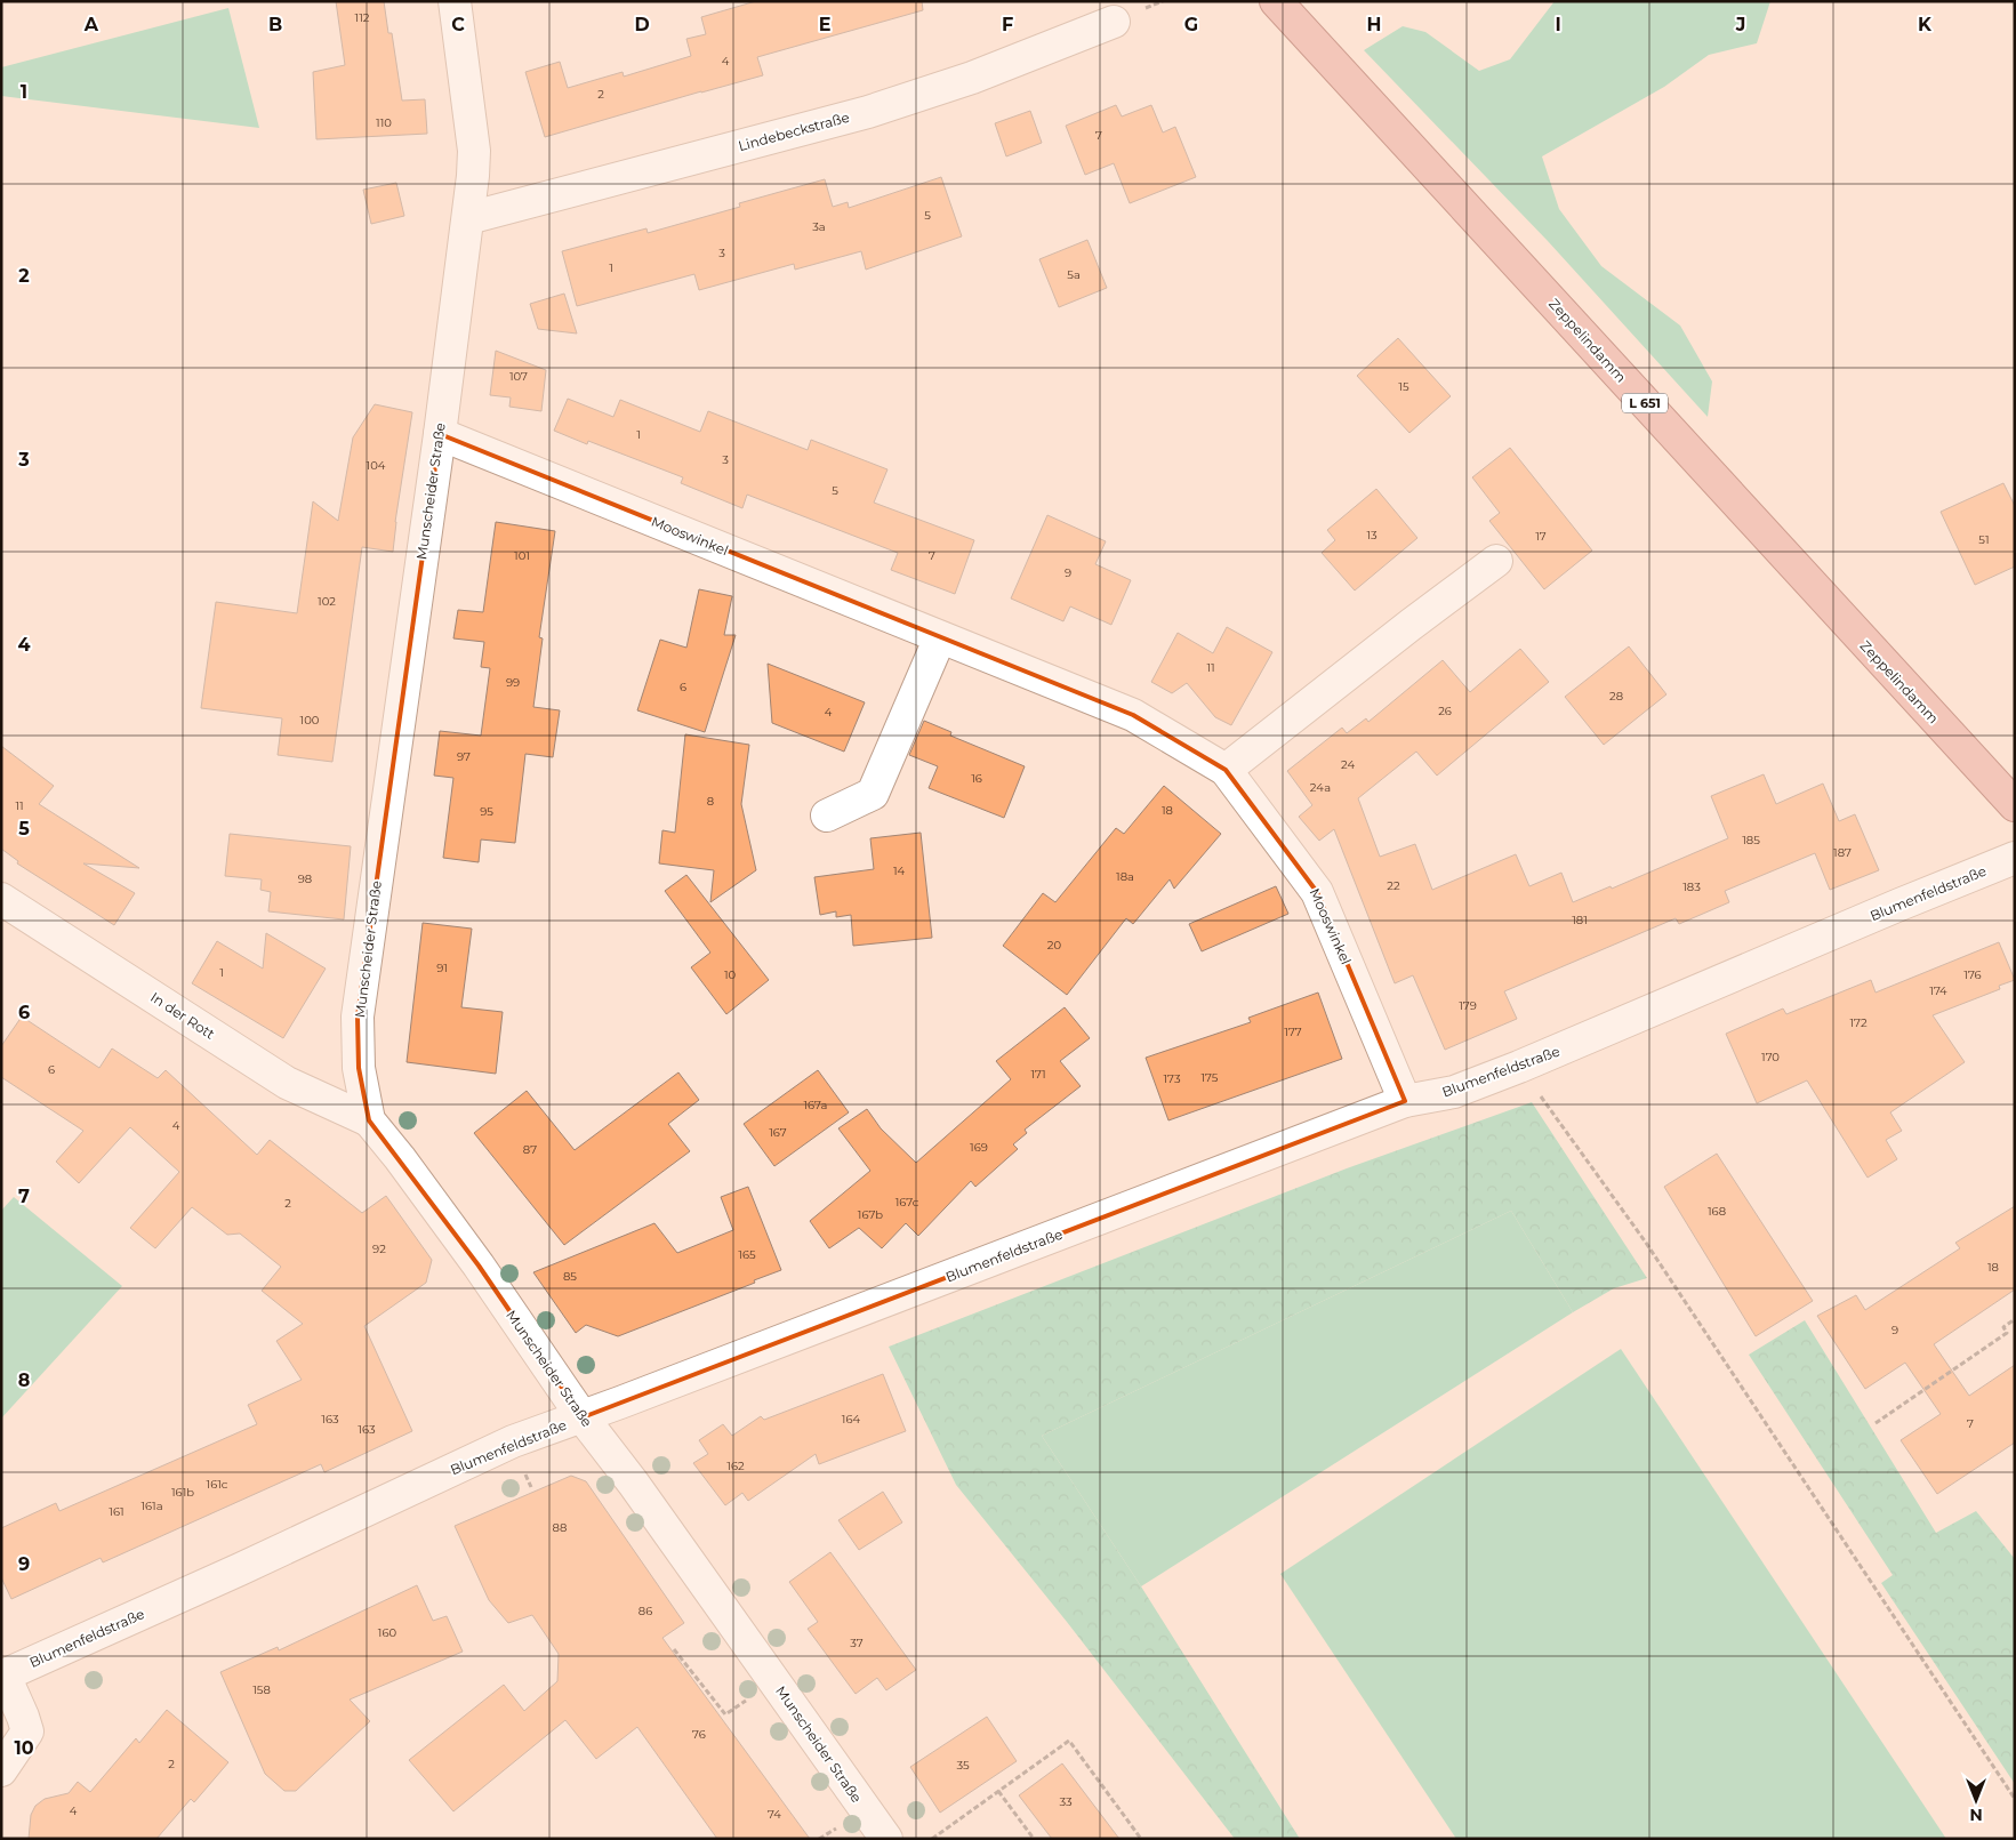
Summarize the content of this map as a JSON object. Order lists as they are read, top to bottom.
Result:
{
  "streets": {
    "main road": ["Zeppelindamm", "L 651"],
    "street": [
      "Lindebeckstraße",
      "Munscheider Straße",
      "Mooswinkel",
      "Blumenfeldstraße",
      "In der Rott"
    ]
  },
  "crossings": [
    ["Lindebeckstraße", "Munscheider Straße"],
    ["Munscheider Straße", "Mooswinkel"],
    ["Munscheider Straße", "Blumenfeldstraße"],
    ["Munscheider Straße", "In der Rott"],
    ["Mooswinkel", "Blumenfeldstraße"]
  ],
  "house_numbers": [
    "112",
    "4",
    "2",
    "110",
    "7",
    "5",
    "3a",
    "3",
    "1",
    "5a",
    "107",
    "15",
    "1",
    "3",
    "104",
    "5",
    "13",
    "17",
    "51",
    "101",
    "7",
    "9",
    "102",
    "11",
    "99",
    "6",
    "28",
    "26",
    "4",
    "100",
    "97",
    "24",
    "16",
    "24a",
    "8",
    "11",
    "18",
    "95",
    "185",
    "187",
    "14",
    "18a",
    "98",
    "22",
    "183",
    "181",
    "20",
    "91",
    "1",
    "10",
    "176",
    "174",
    "179",
    "172",
    "177",
    "170",
    "6",
    "171",
    "175",
    "173",
    "167a",
    "4",
    "167",
    "169",
    "87",
    "167c",
    "2",
    "168",
    "167b",
    "92",
    "165",
    "18",
    "85",
    "9",
    "163",
    "164",
    "7",
    "163",
    "162",
    "161c",
    "161b",
    "161a",
    "161",
    "88",
    "86",
    "160",
    "37",
    "158",
    "76",
    "2",
    "35",
    "33",
    "4",
    "74"
  ],
  "north": "bottom",
  "grid": {
    "columns": [
      "A",
      "B",
      "C",
      "D",
      "E",
      "F",
      "G",
      "H",
      "I",
      "J",
      "K"
    ],
    "rows": [
      "1",
      "2",
      "3",
      "4",
      "5",
      "6",
      "7",
      "8",
      "9",
      "10"
    ]
  }
}
